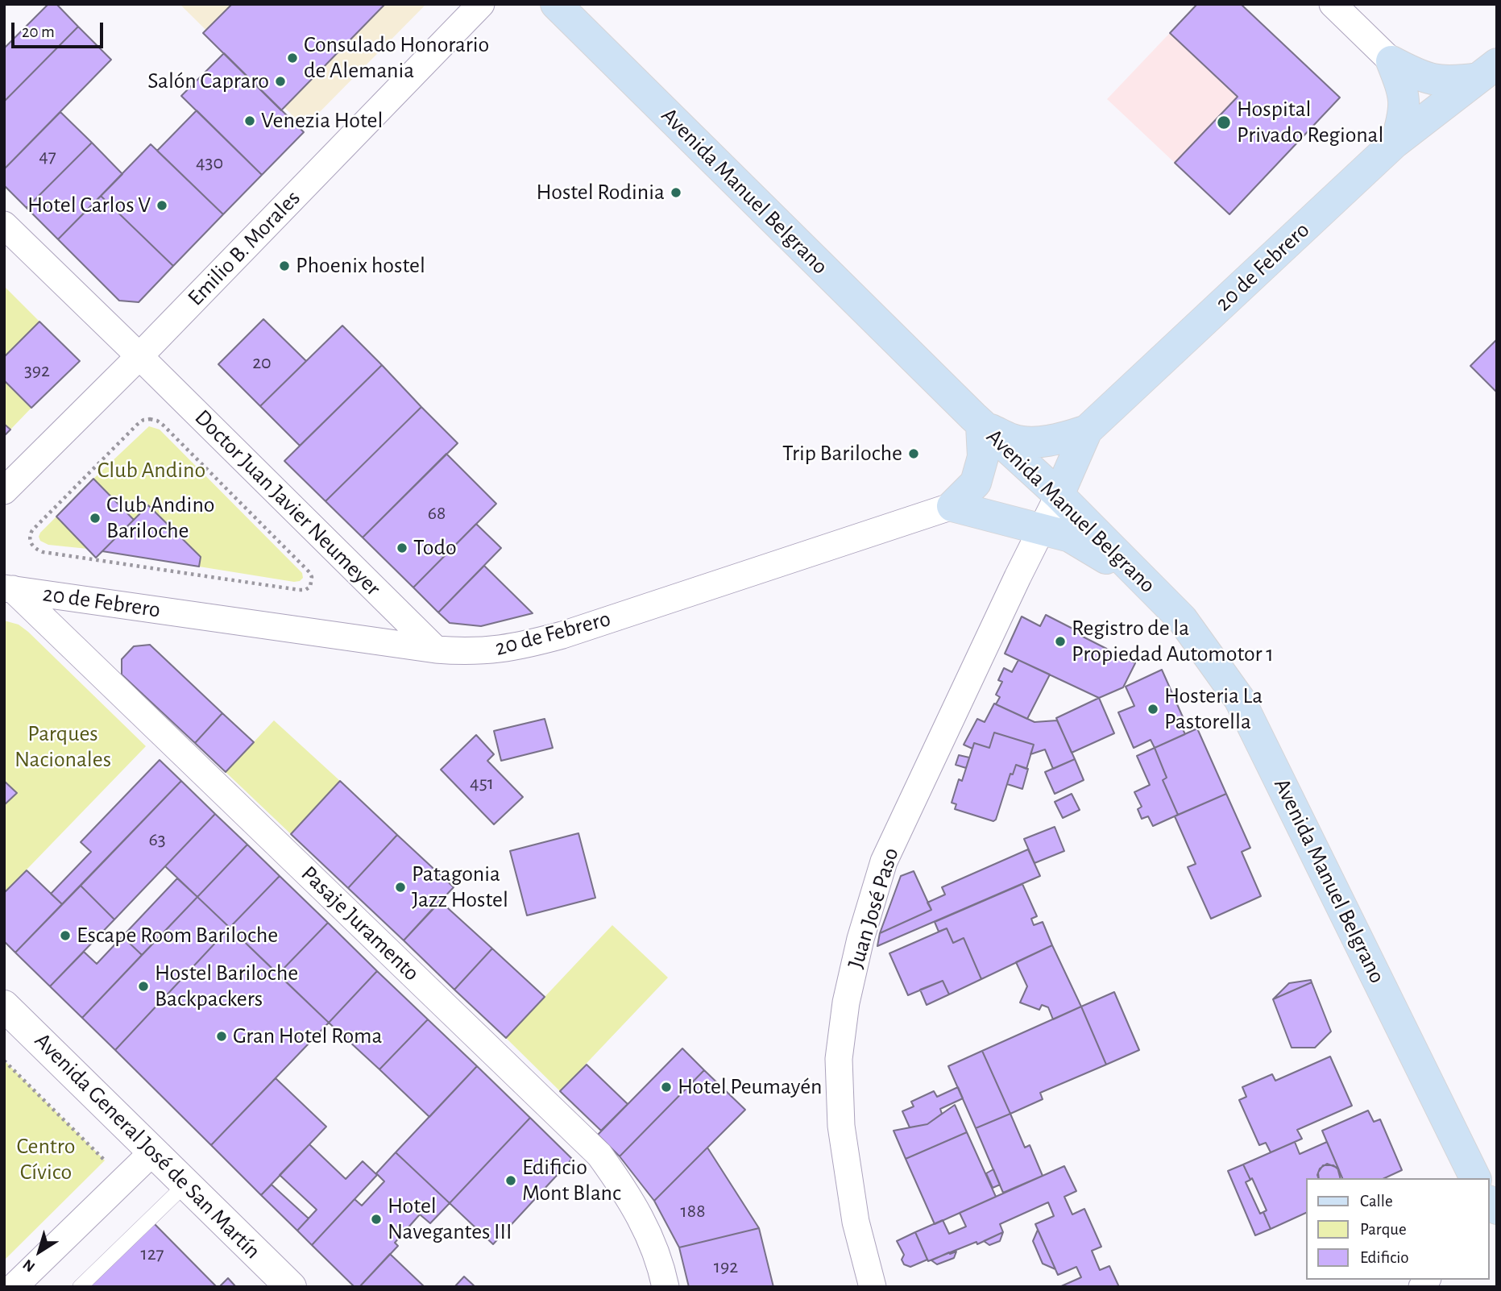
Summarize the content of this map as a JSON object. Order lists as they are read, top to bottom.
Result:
{
  "streets": {
    "main road": ["Avenida Manuel Belgrano", "20 de Febrero", "Avenida General José de San Martín"],
    "street": [
      "Emilio B. Morales",
      "Doctor Juan Javier Neumeyer",
      "Juan José Paso",
      "Pasaje Juramento"
    ]
  },
  "crossings": [
    ["Avenida Manuel Belgrano", "20 de Febrero"],
    ["Avenida Manuel Belgrano", "Juan José Paso"],
    ["Emilio B. Morales", "Doctor Juan Javier Neumeyer"],
    ["20 de Febrero", "Doctor Juan Javier Neumeyer"],
    ["20 de Febrero", "Juan José Paso"],
    ["20 de Febrero", "Pasaje Juramento"]
  ],
  "parks": ["Club Andino", "Parques Nacionales", "Centro Cívico"],
  "places": [
    "Consulado Honorario de Alemania",
    "Salón Capraro",
    "Venezia Hotel",
    "Hospital Privado Regional",
    "Hostel Rodinia",
    "Hotel Carlos V",
    "Phoenix hostel",
    "Trip Bariloche",
    "Club Andino Bariloche",
    "Todo",
    "Registro de la Propiedad Automotor 1",
    "Hosteria La Pastorella",
    "Patagonia Jazz Hostel",
    "Escape Room Bariloche",
    "Hostel Bariloche Backpackers",
    "Gran Hotel Roma",
    "Hotel Peumayén",
    "Edificio Mont Blanc",
    "Hotel Navegantes III"
  ],
  "house_numbers": [
    "47",
    "430",
    "20",
    "392",
    "68",
    "451",
    "63",
    "188",
    "127",
    "192"
  ],
  "legend": ["Calle", "Parque", "Edificio"],
  "scale_bar": "20 m",
  "north": "bottom left"
}
